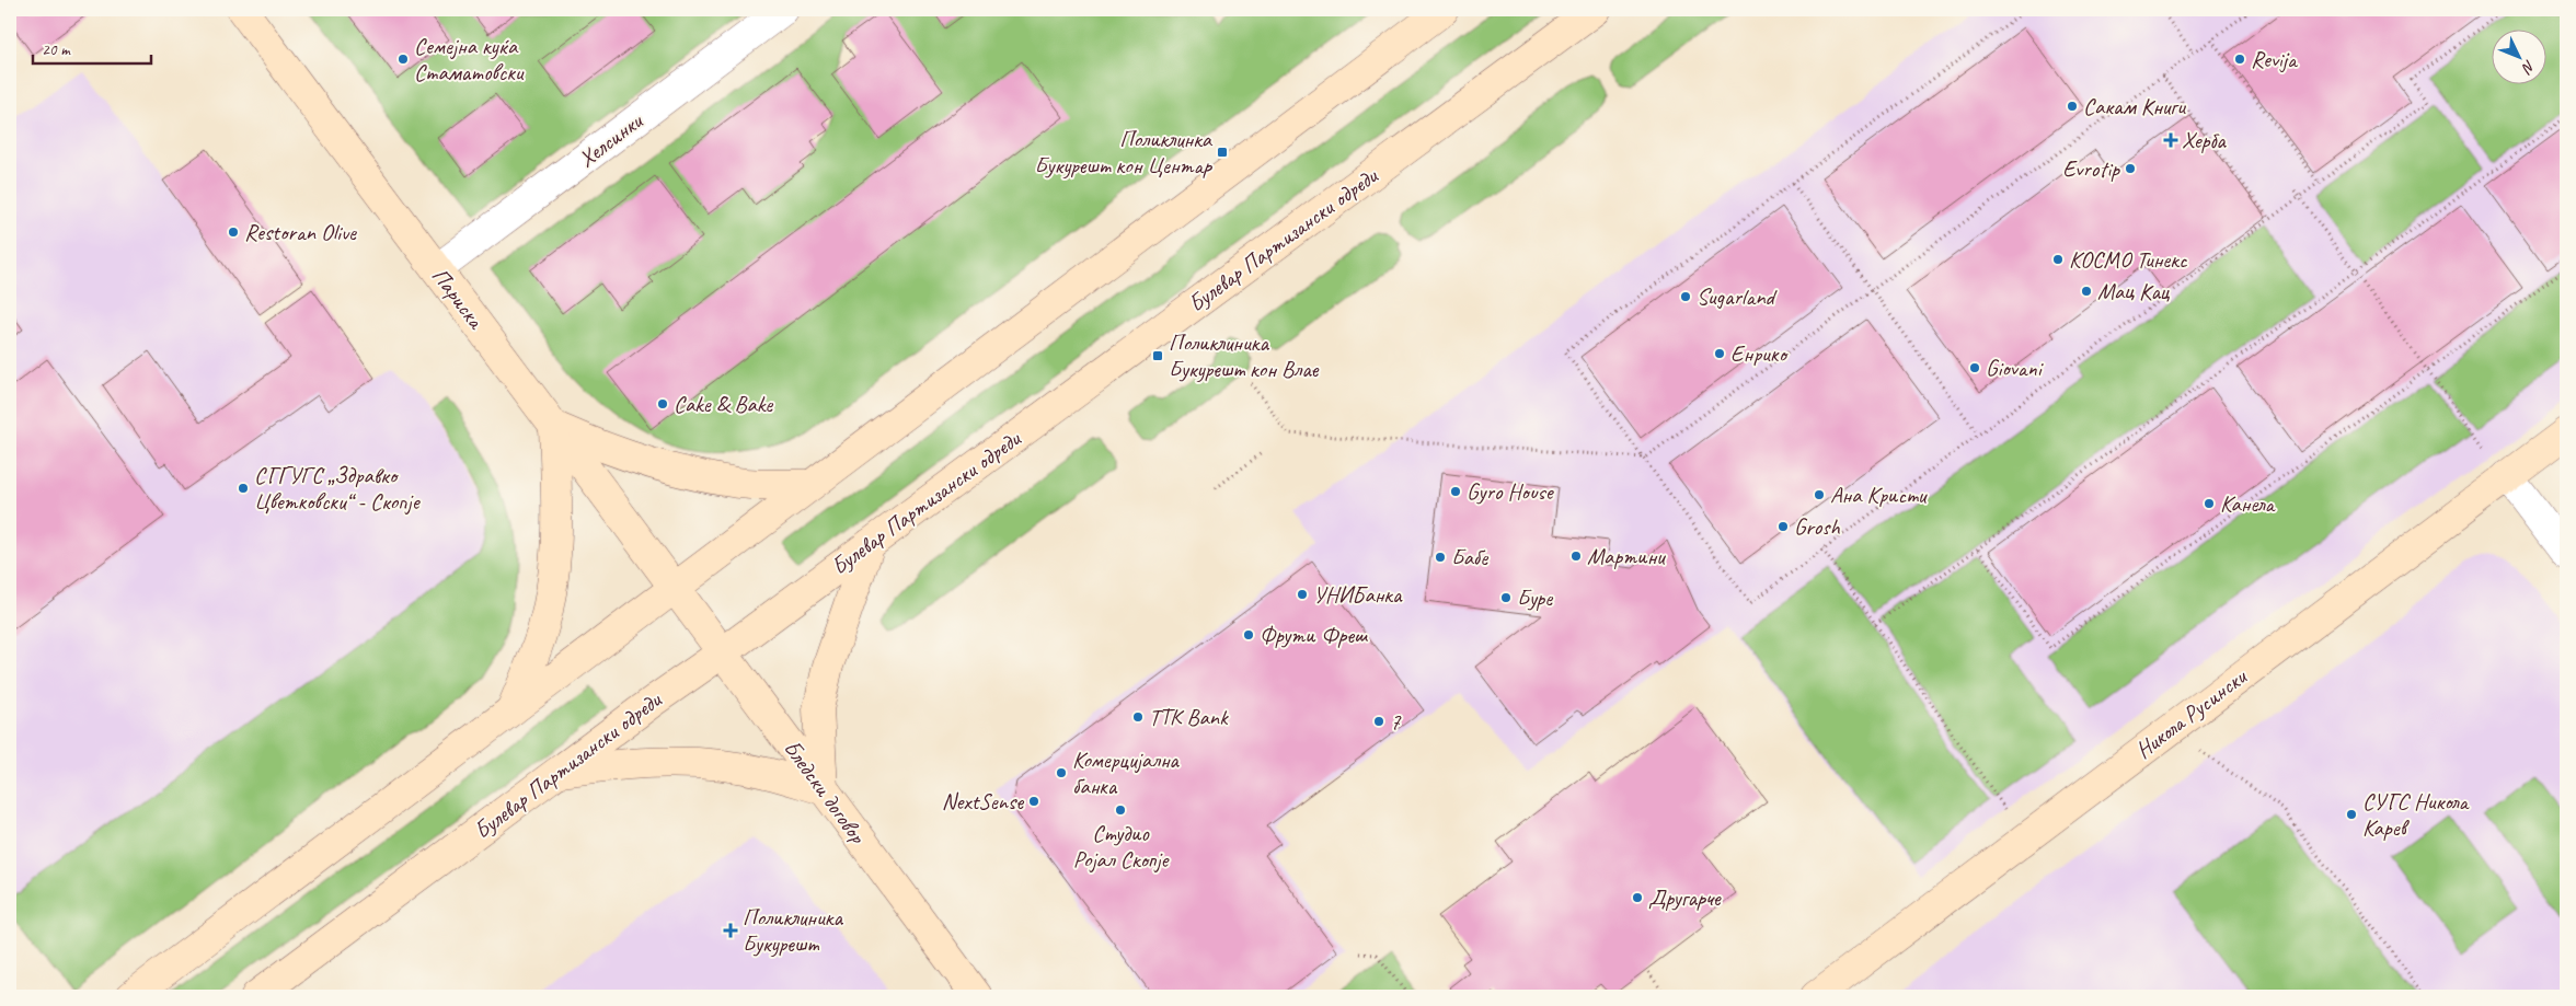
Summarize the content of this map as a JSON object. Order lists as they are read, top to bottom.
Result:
{
  "streets": {
    "street": [
      "Хелсинки",
      "Булевар Партизански одреди",
      "Париска",
      "Никола Русински",
      "Бледски договор"
    ]
  },
  "crossings": [
    ["Хелсинки", "Париска"],
    ["Булевар Партизански одреди", "Бледски договор"],
    ["Париска", "Бледски договор"]
  ],
  "places": {
    "other": [
      "Семејна куќа Стаматовски",
      "Revija",
      "Сакам Книги",
      "Evrotip",
      "Restoran Olive",
      "КОСМО Тинекс",
      "Мац Кац",
      "Sugarland",
      "Енрико",
      "Giovani",
      "Cake & Bake",
      "СГГУГС „Здравко Цветковски“ - Скопје",
      "Gyro House",
      "Ана Кристи",
      "Канела",
      "Grosh",
      "Мартини",
      "Бабе",
      "УНИБанка",
      "Буре",
      "Фрути Фреш",
      "TTK Bank",
      "7",
      "Комерцијална банка",
      "NextSense",
      "Студио Ројал Скопје",
      "СУГС Никола Карев",
      "Другарче"
    ],
    "health": ["Херба", "Поликлиника Букурешт"],
    "transit": ["Поликлинка Букурешт кон Центар", "Поликлиника Букурешт кон Влае"]
  },
  "scale_bar": "20 m",
  "north": "bottom right"
}
